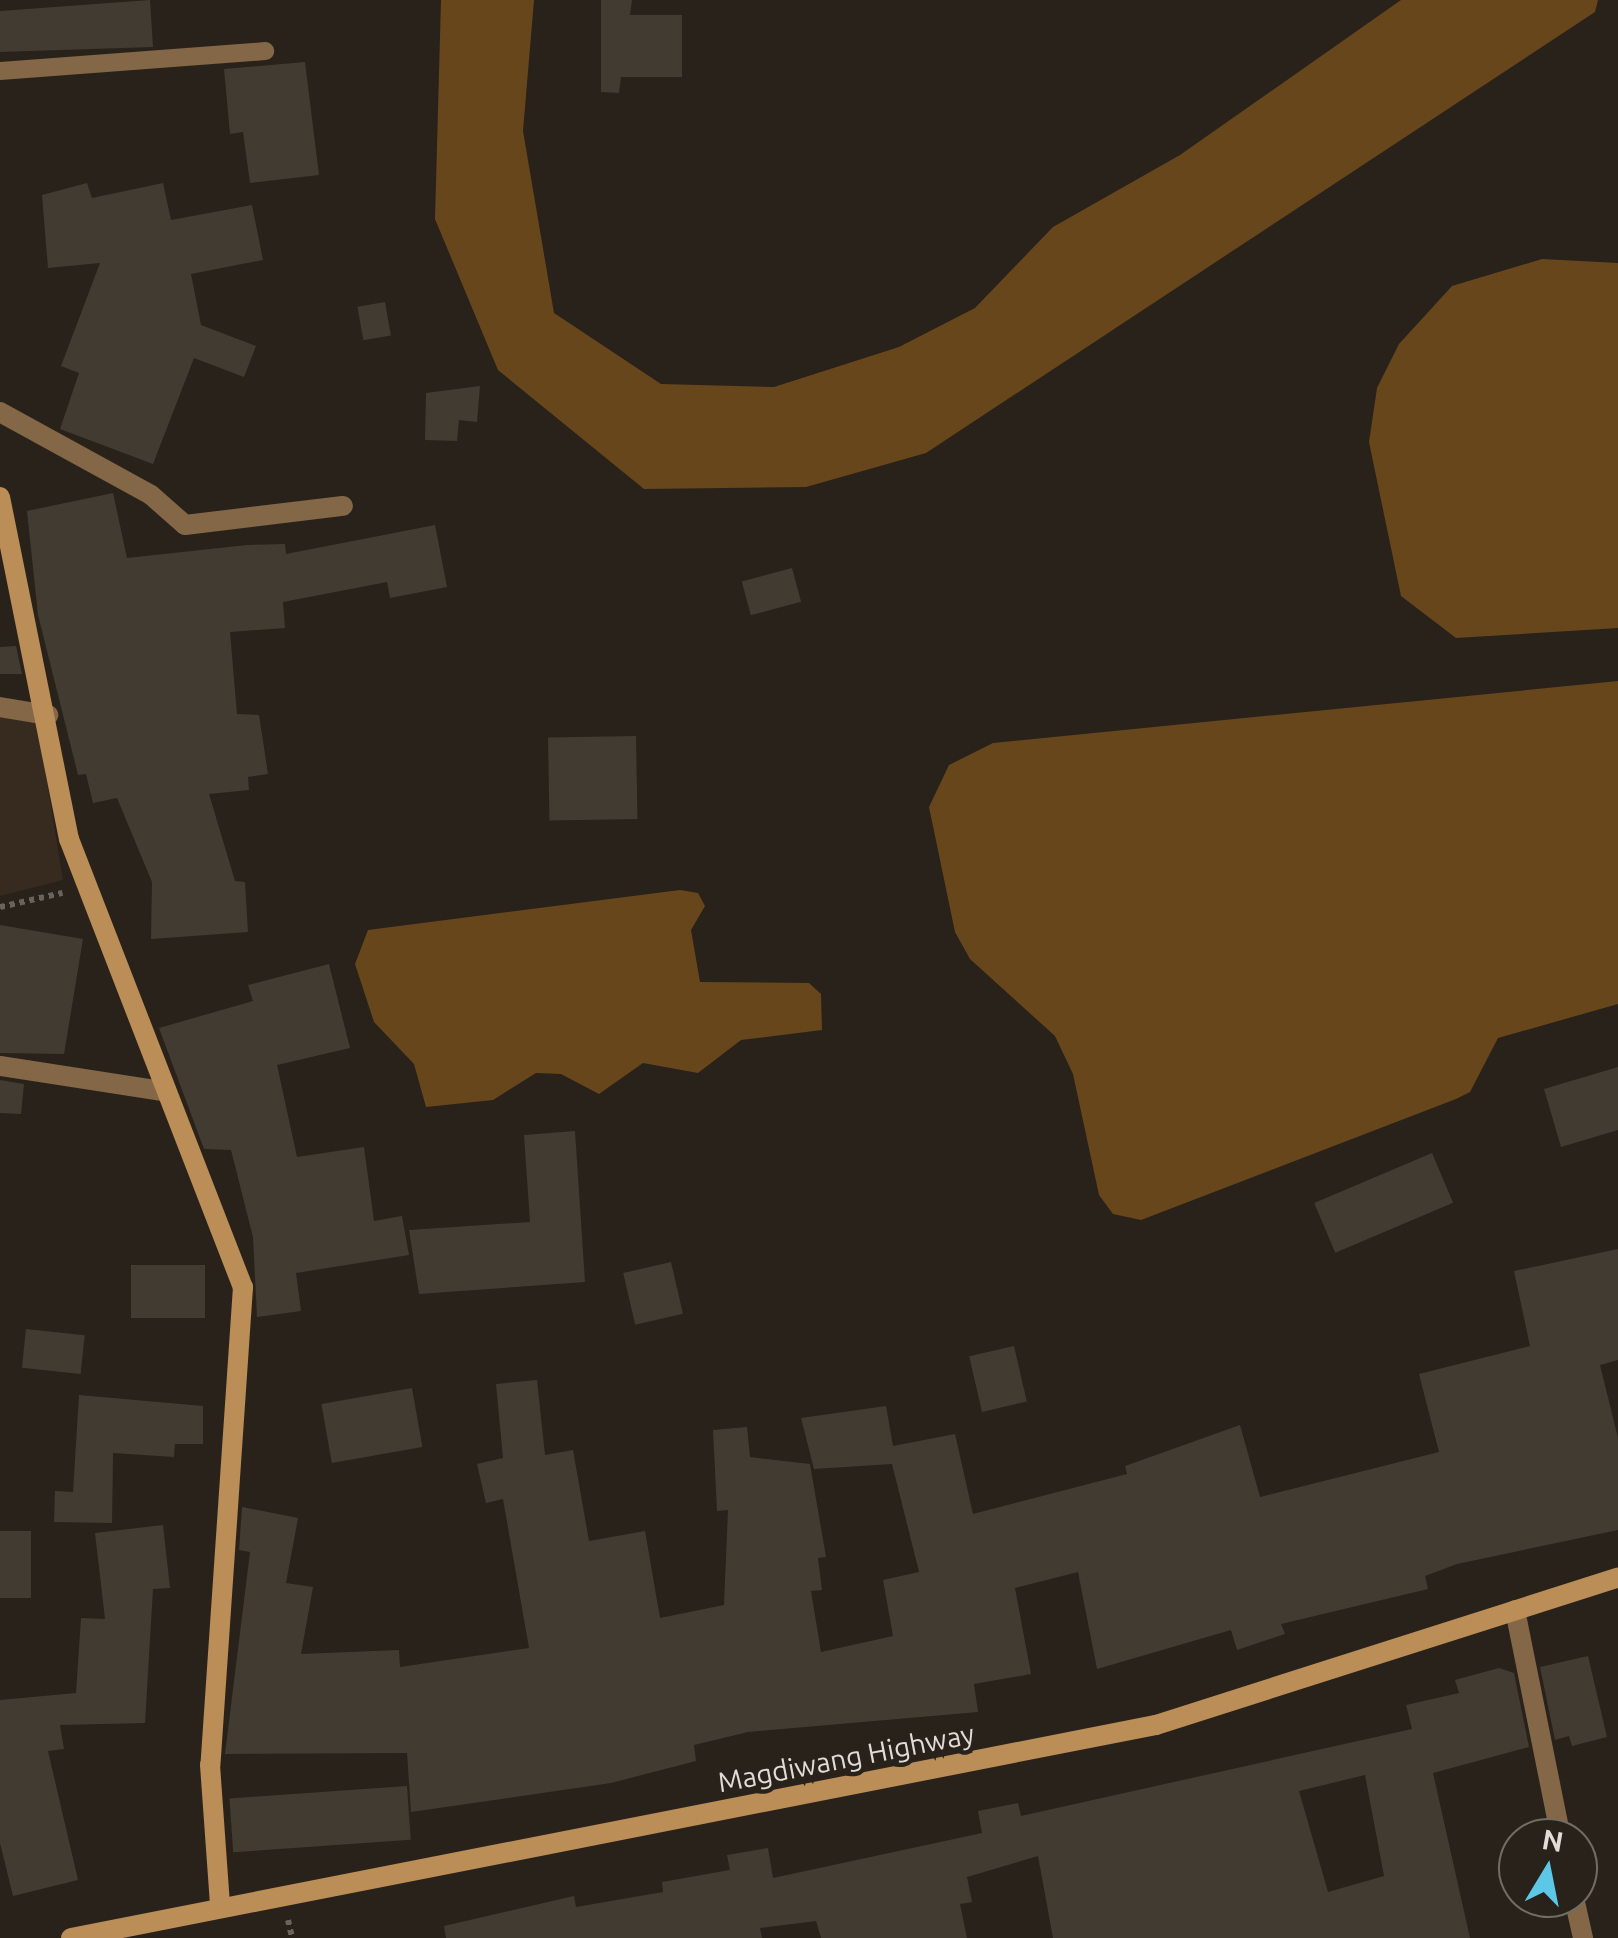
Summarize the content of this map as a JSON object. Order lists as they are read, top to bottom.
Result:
{
  "streets": {
    "main road": ["Magdiwang Highway"]
  },
  "north": "top"
}
